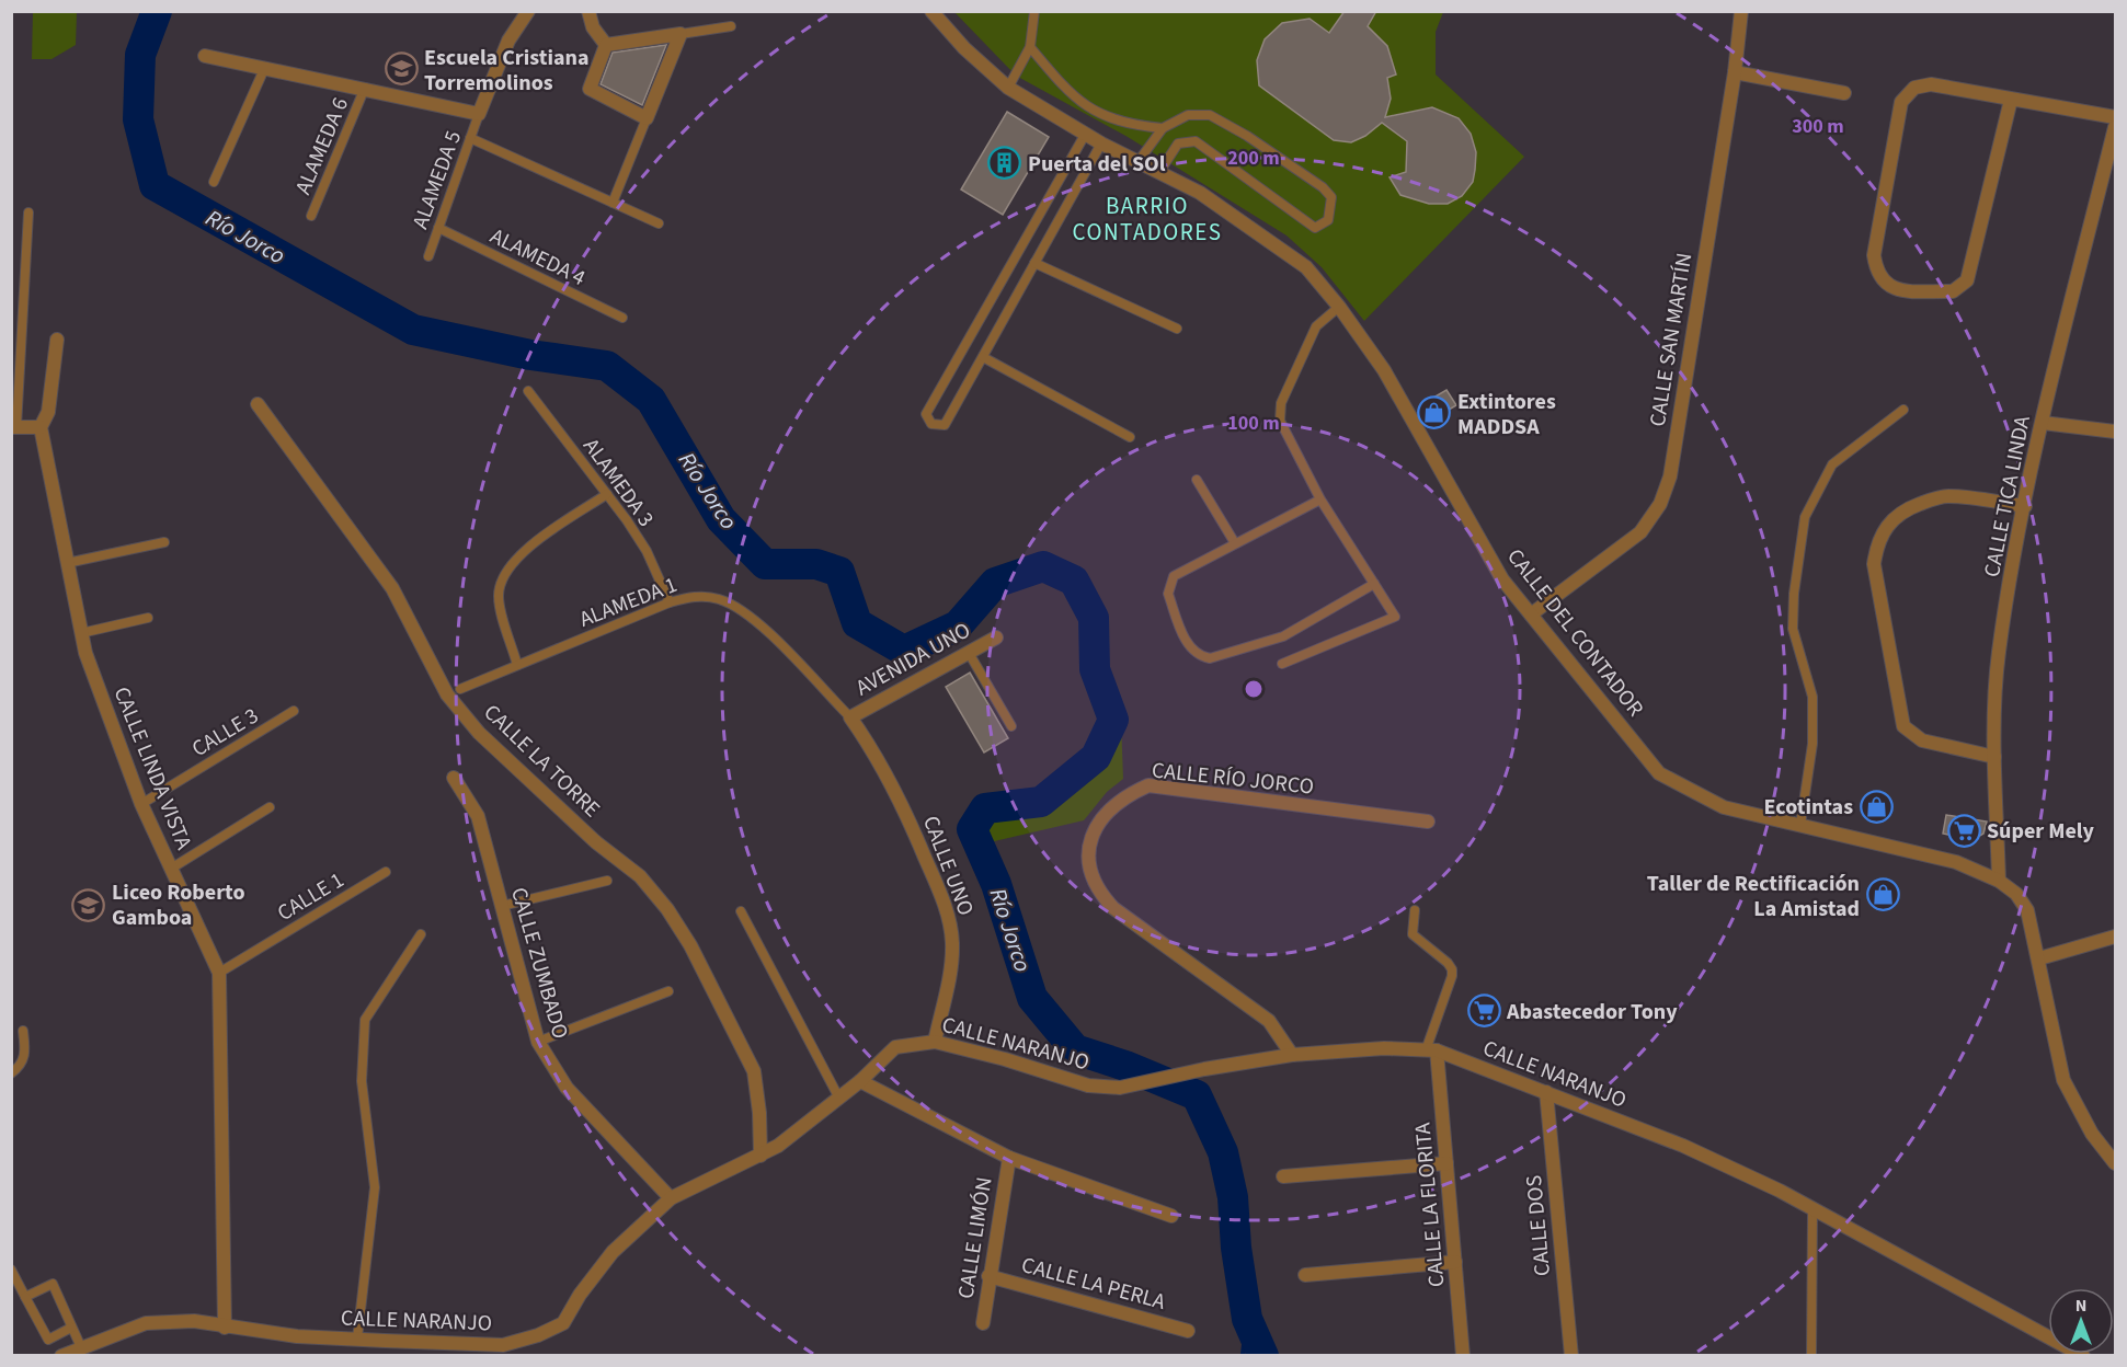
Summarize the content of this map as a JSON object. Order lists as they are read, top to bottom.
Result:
{
  "streets": {
    "street": [
      "CALLE SAN MARTÍN",
      "CALLE TICA LINDA",
      "CALLE DEL CONTADOR",
      "AVENIDA UNO",
      "CALLE LA TORRE",
      "CALLE LINDA VISTA",
      "CALLE RÍO JORCO",
      "CALLE UNO",
      "CALLE ZUMBADO",
      "CALLE NARANJO",
      "CALLE LA FLORITA",
      "CALLE DOS",
      "CALLE LIMÓN",
      "CALLE LA PERLA"
    ],
    "lane": [
      "ALAMEDA 6",
      "ALAMEDA 5",
      "ALAMEDA 4",
      "ALAMEDA 3",
      "ALAMEDA 1",
      "CALLE 3",
      "CALLE 1"
    ]
  },
  "crossings": [
    ["ALAMEDA 5", "ALAMEDA 4"],
    ["CALLE SAN MARTÍN", "CALLE DEL CONTADOR"],
    ["ALAMEDA 3", "ALAMEDA 1"],
    ["CALLE TICA LINDA", "CALLE DEL CONTADOR"],
    ["ALAMEDA 1", "AVENIDA UNO"],
    ["ALAMEDA 1", "CALLE UNO"],
    ["AVENIDA UNO", "CALLE UNO"],
    ["CALLE 3", "CALLE LINDA VISTA"],
    ["CALLE LA TORRE", "CALLE NARANJO"],
    ["CALLE LINDA VISTA", "CALLE 1"],
    ["CALLE LINDA VISTA", "CALLE NARANJO"],
    ["CALLE RÍO JORCO", "CALLE NARANJO"],
    ["CALLE UNO", "CALLE NARANJO"],
    ["CALLE ZUMBADO", "CALLE NARANJO"],
    ["CALLE NARANJO", "CALLE LA FLORITA"],
    ["CALLE NARANJO", "CALLE DOS"],
    ["CALLE LIMÓN", "CALLE LA PERLA"]
  ],
  "districts": ["BARRIO CONTADORES"],
  "water": ["Río Jorco"],
  "places": {
    "school or university": ["Escuela Cristiana Torremolinos", "Liceo Roberto Gamboa"],
    "building": ["Puerta del SOl"],
    "shop": ["Extintores MADDSA", "Ecotintas", "Taller de Rectificación La Amistad"],
    "supermarket": ["Súper Mely", "Abastecedor Tony"]
  },
  "north": "top",
  "rings": ["300 m", "200 m", "100 m"]
}
